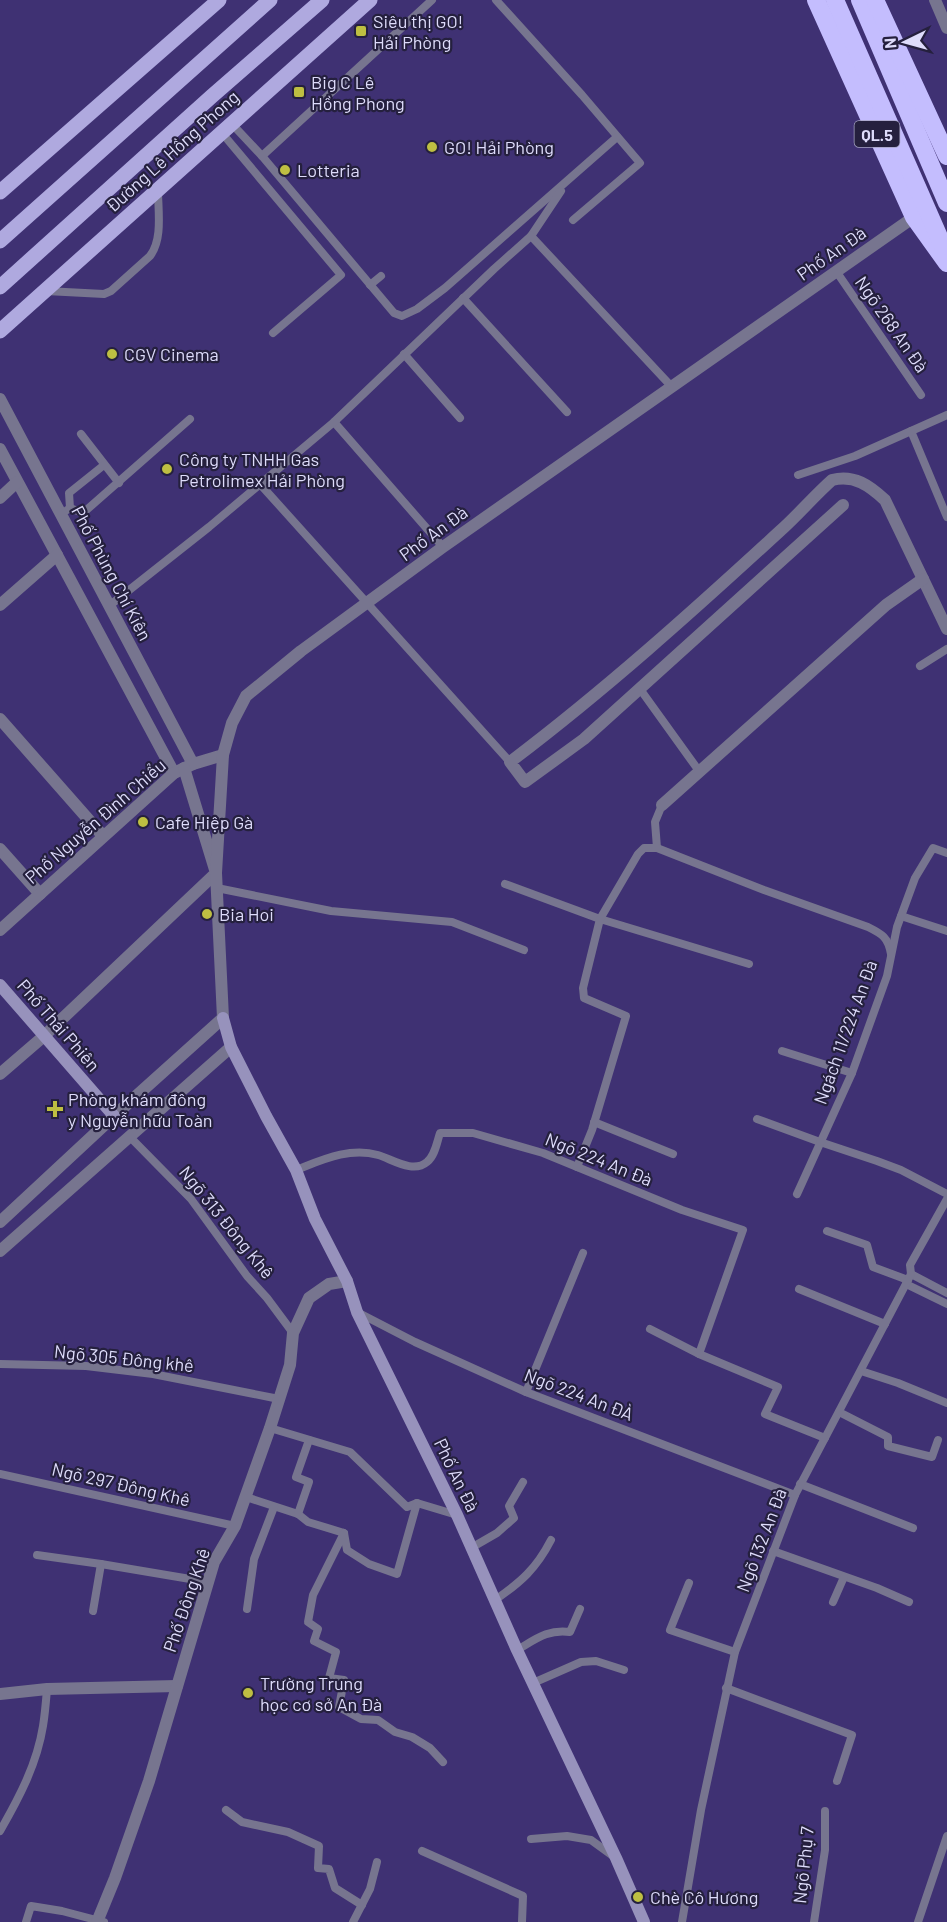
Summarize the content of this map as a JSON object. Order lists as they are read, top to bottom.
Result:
{
  "streets": {
    "highway": ["QL.5"],
    "main road": ["Đường Lê Hồng Phong"],
    "street": [
      "Phố An Đà",
      "Phố Phùng Chí Kiên",
      "Phố Nguyễn Đình Chiểu",
      "Phố Thái Phiên",
      "Phố Đông Khê"
    ],
    "lane": [
      "Ngõ 268 An Đà",
      "Ngách 11/224 An Đà",
      "Ngõ 224 An Đà",
      "Ngõ 313 Đông Khê",
      "Ngõ 305 Đông khê",
      "Ngõ 224 An ĐÀ",
      "Ngõ 297 Đông Khê",
      "Ngõ 132 An Đà",
      "Ngõ Phụ 7"
    ]
  },
  "crossings": [
    ["QL.5", "Phố An Đà"],
    ["Phố An Đà", "Ngõ 268 An Đà"],
    ["Phố An Đà", "Phố Nguyễn Đình Chiểu"],
    ["Phố An Đà", "Ngõ 224 An Đà"],
    ["Phố An Đà", "Ngõ 224 An ĐÀ"],
    ["Phố An Đà", "Phố Đông Khê"],
    ["Phố Phùng Chí Kiên", "Phố Nguyễn Đình Chiểu"],
    ["Ngõ 313 Đông Khê", "Phố Đông Khê"],
    ["Ngõ 305 Đông khê", "Phố Đông Khê"],
    ["Ngõ 224 An ĐÀ", "Ngõ 132 An Đà"],
    ["Ngõ 297 Đông Khê", "Phố Đông Khê"]
  ],
  "places": {
    "transit": ["Siêu thị GO! Hải Phòng", "Big C Lê Hồng Phong"],
    "other": [
      "GO! Hải Phòng",
      "Lotteria",
      "CGV Cinema",
      "Công ty TNHH Gas Petrolimex Hải Phòng",
      "Cafe Hiệp Gà",
      "Bia Hoi",
      "Trường Trung học cơ sở An Đà",
      "Chè Cô Hương"
    ],
    "health": ["Phòng khám đông y Nguyễn hữu Toàn"]
  },
  "north": "left"
}
